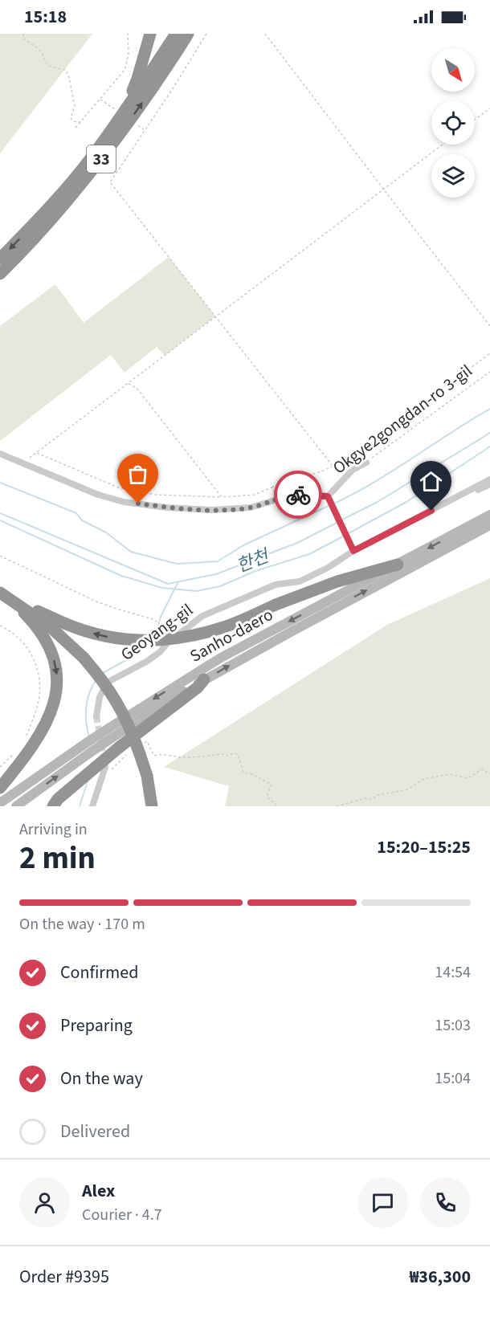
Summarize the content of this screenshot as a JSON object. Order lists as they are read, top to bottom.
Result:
{
  "streets": {
    "highway": ["33"],
    "street": ["Okgye2gongdan-ro 3-gil", "Geoyang-gil", "Sanho-daero"]
  },
  "water": ["한천"],
  "north": "bottom right",
  "page": {
    "status": "15:18",
    "heading": ["2 min", "Arriving in", "15:20–15:25"],
    "panel": [
      "Alex",
      "Courier · 4.7",
      "Order #9395",
      "₩36,300"
    ],
    "bar": "On the way · 170 m",
    "list": [
      ["Confirmed", "14:54"],
      ["Preparing", "15:03"],
      ["On the way", "15:04"],
      "Delivered"
    ]
  }
}
